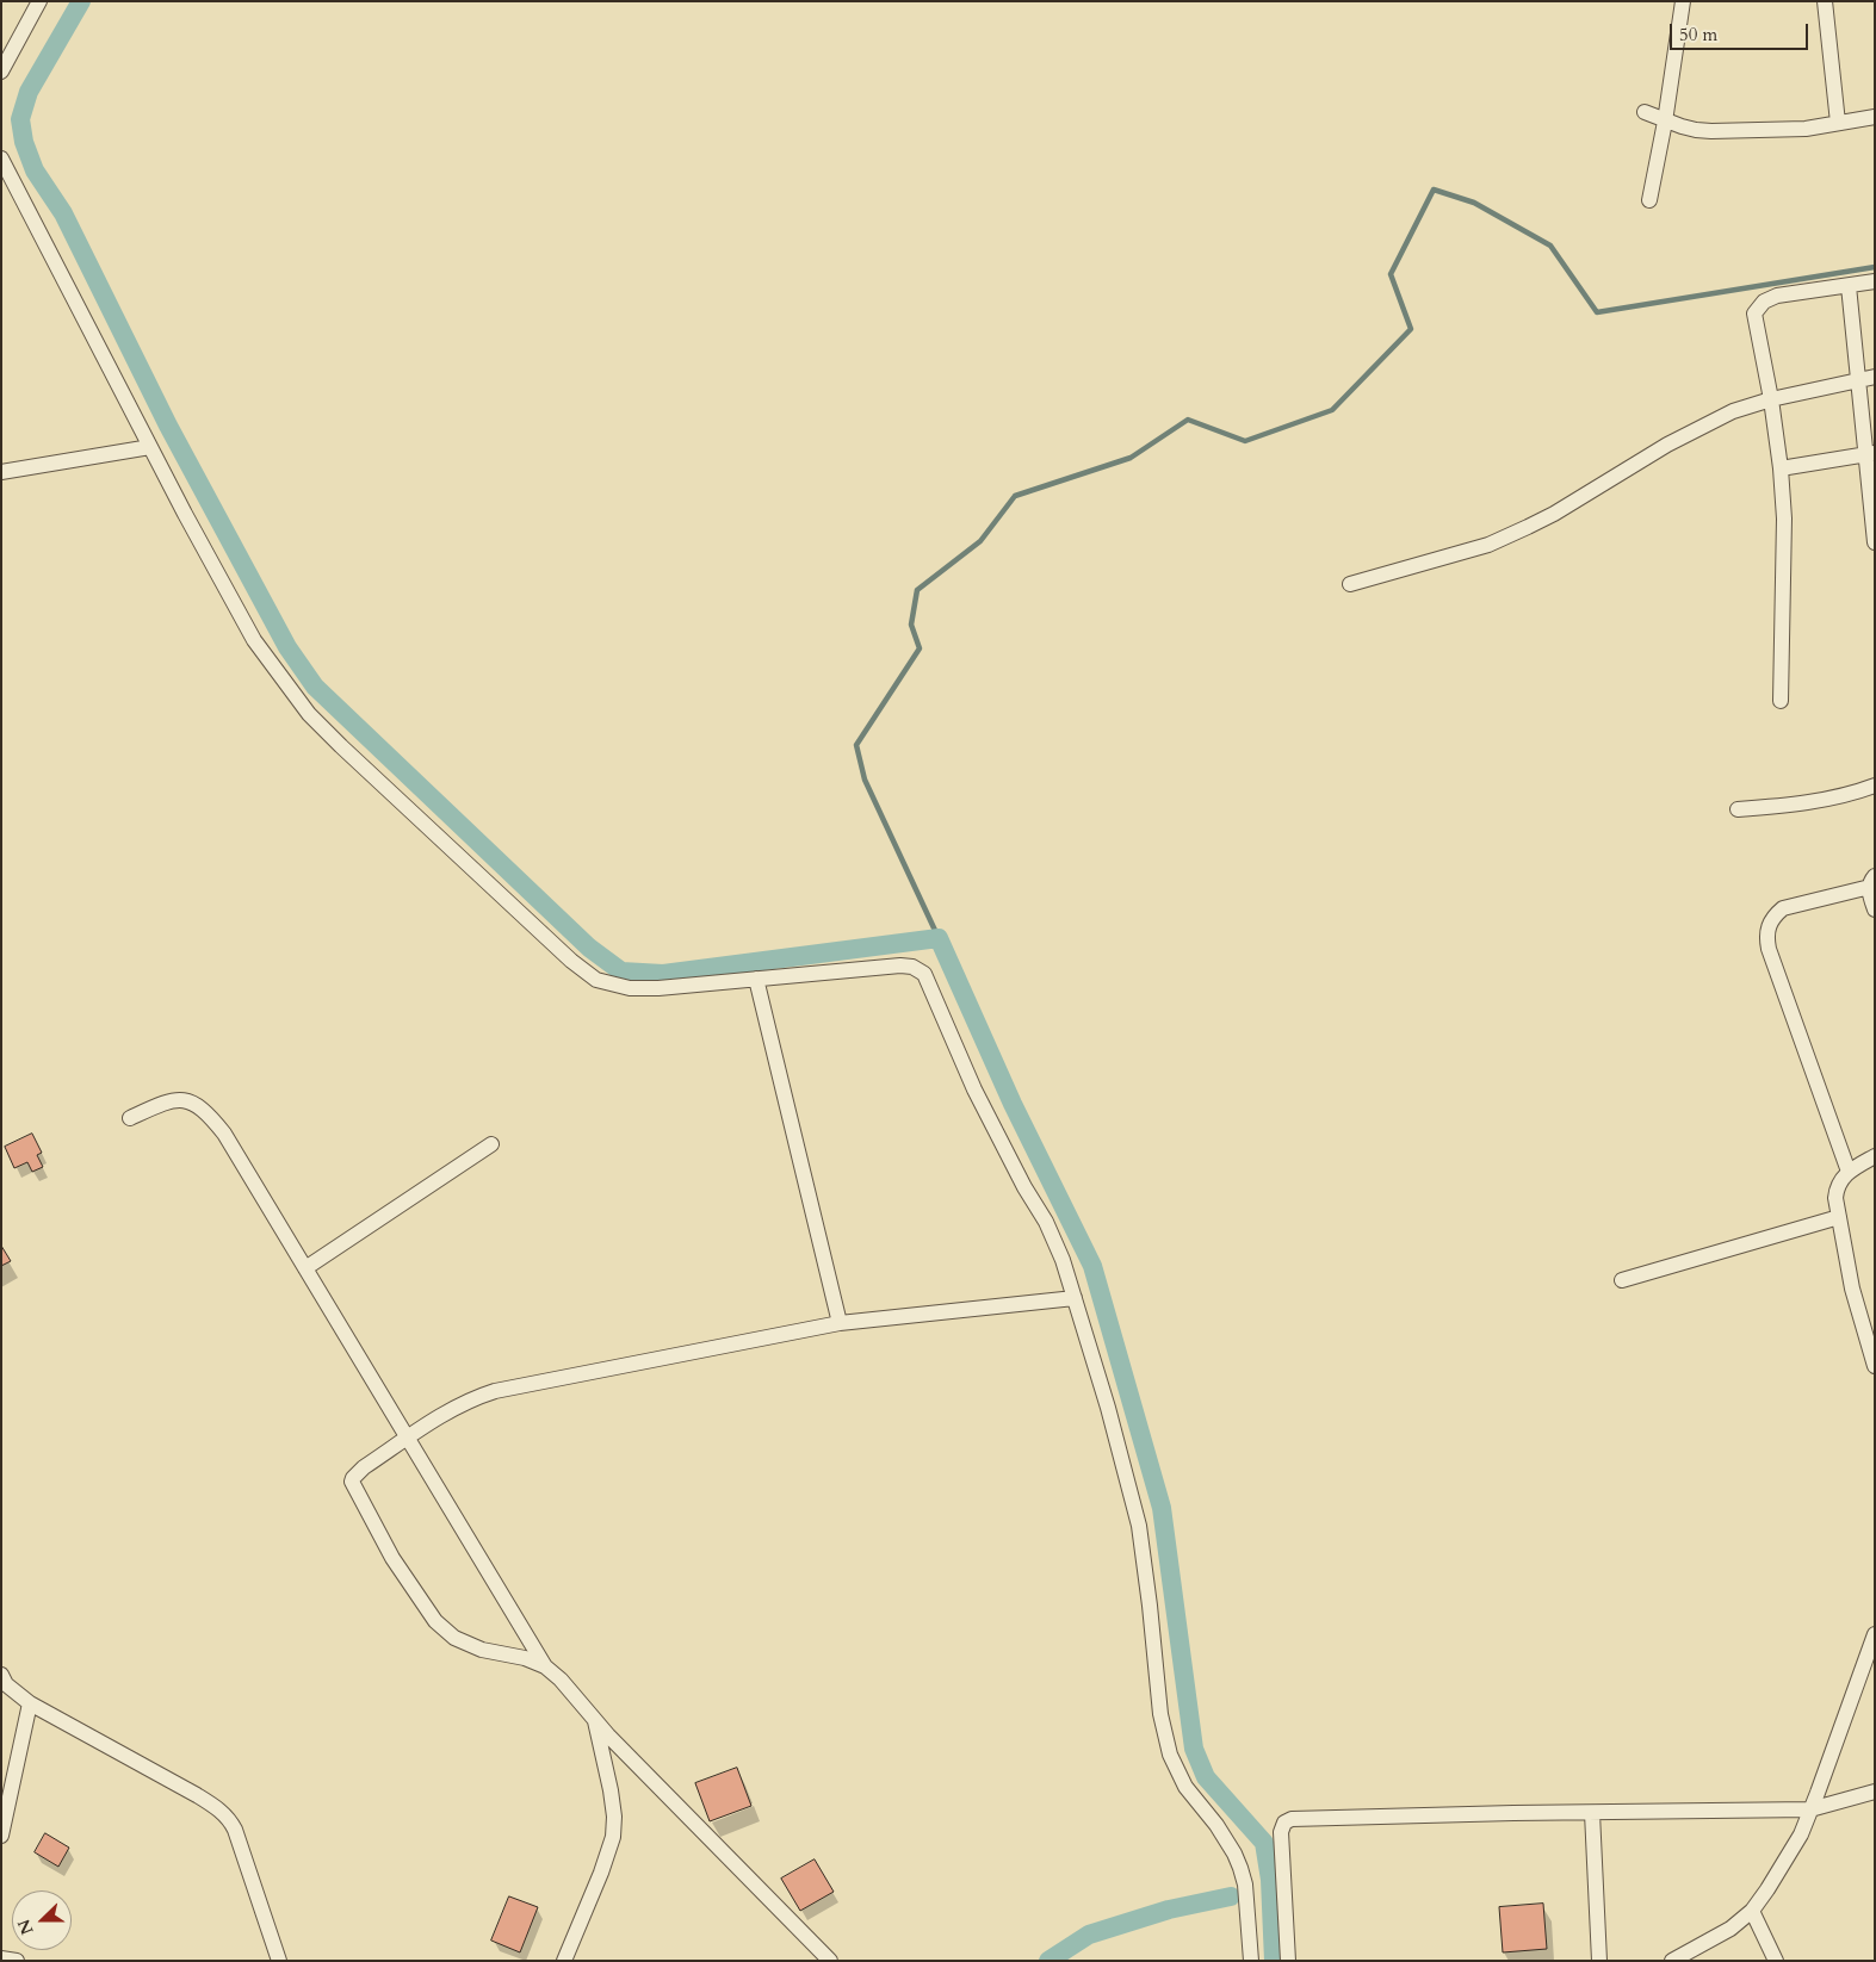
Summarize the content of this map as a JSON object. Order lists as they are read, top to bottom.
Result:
{
  "scale_bar": "50 m",
  "north": "left"
}
